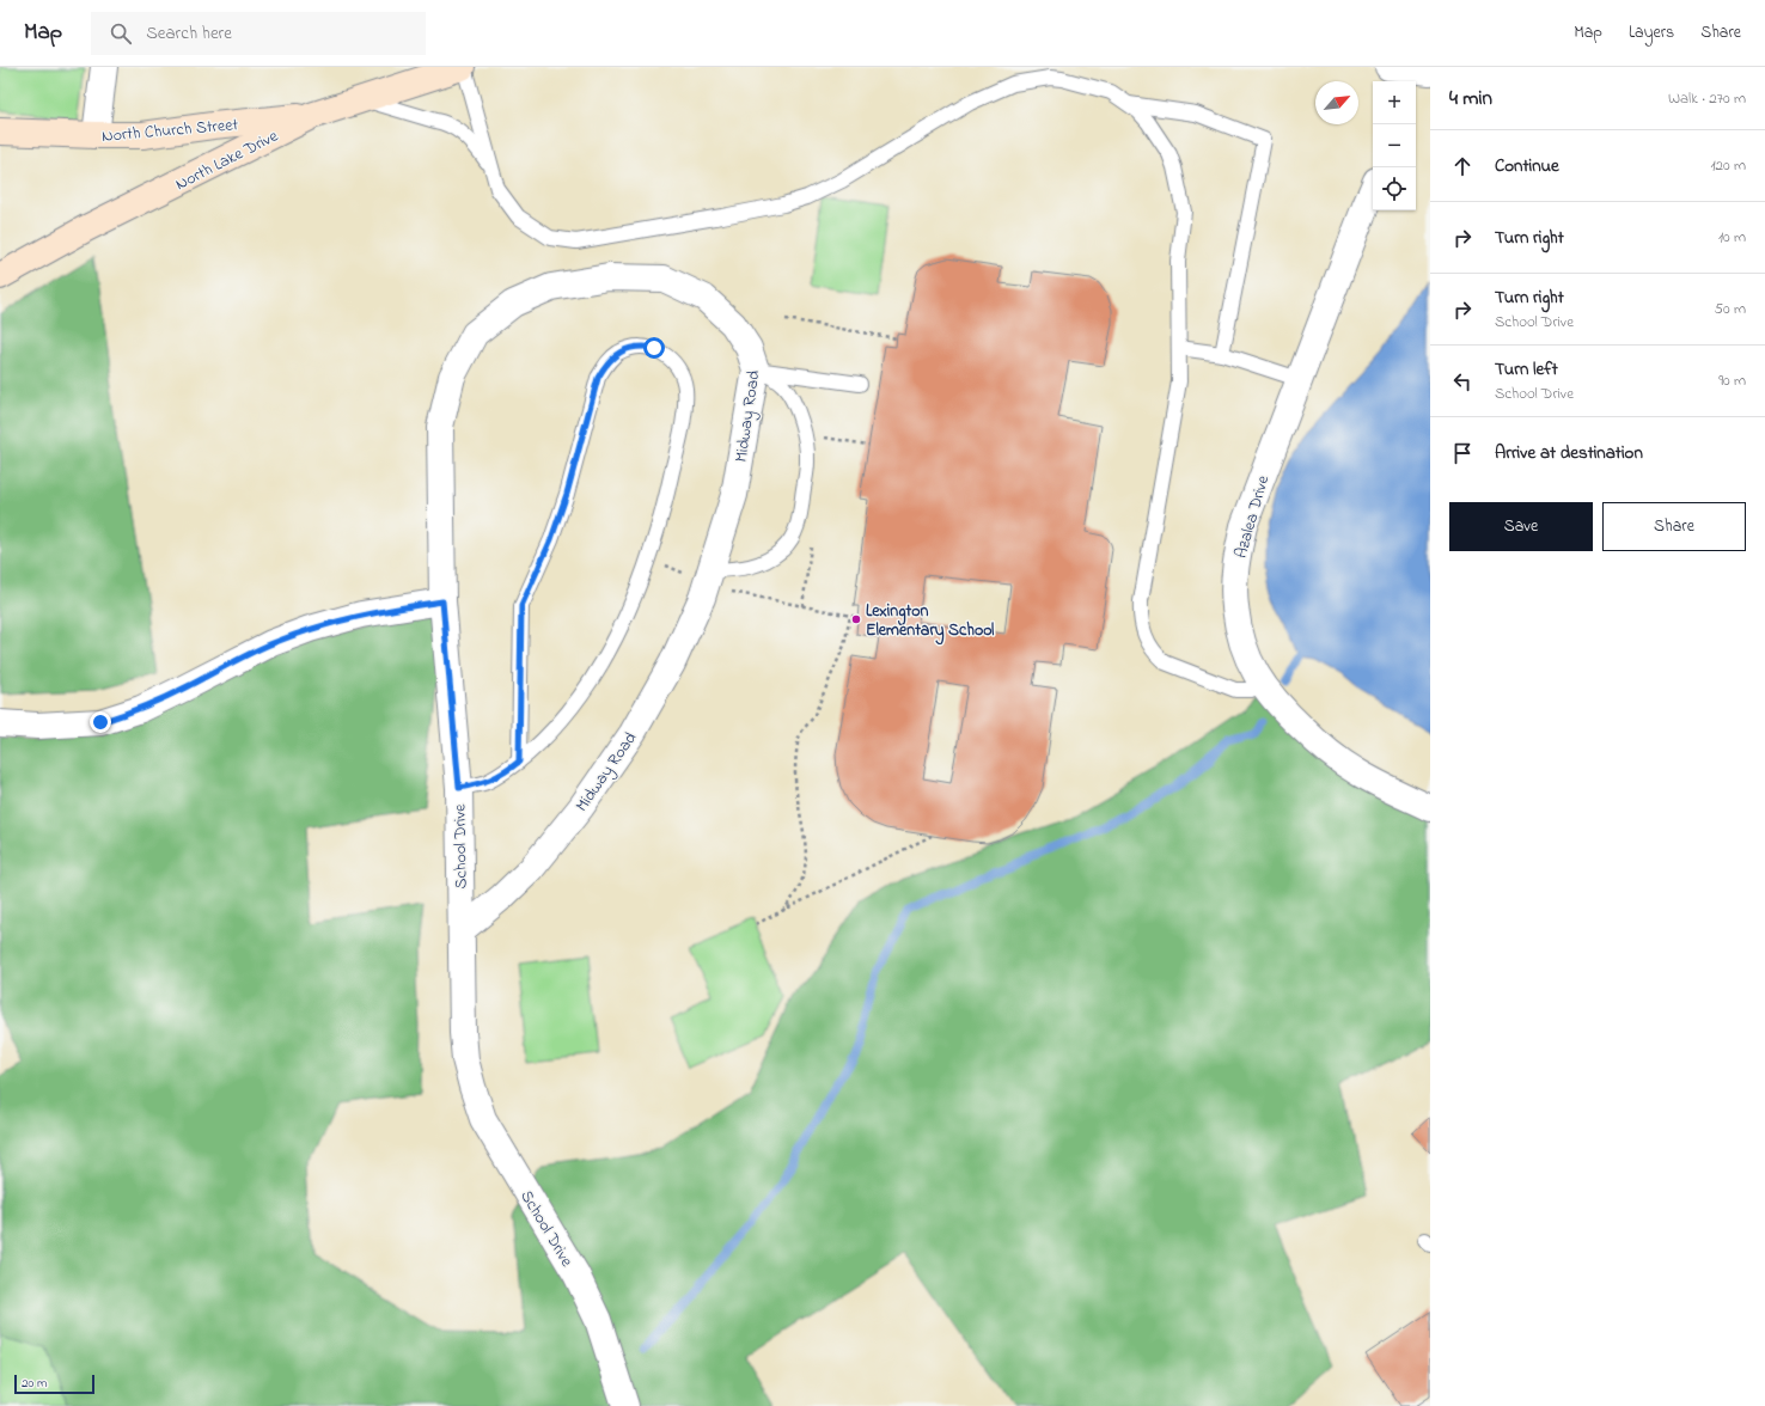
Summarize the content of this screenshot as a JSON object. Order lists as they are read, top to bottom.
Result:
{
  "streets": {
    "main road": ["North Church Street", "North Lake Drive"],
    "street": ["Midway Road", "Azalea Drive", "School Drive"]
  },
  "crossings": [
    ["North Church Street", "North Lake Drive"],
    ["Midway Road", "School Drive"]
  ],
  "places": ["Lexington Elementary School"],
  "scale_bar": "20 m",
  "north": "top right",
  "page": {
    "header": "Map",
    "search": "Search here",
    "nav": ["Map", "Layers", "Share"],
    "heading": ["4 min", "Walk · 270 m"],
    "map_buttons": ["+", "−"],
    "list": [
      ["Continue", "120 m"],
      ["Turn right", "10 m"],
      ["Turn right", "School Drive", "50 m"],
      ["Turn left", "School Drive", "90 m"],
      "Arrive at destination"
    ],
    "buttons": ["Save", "Share"],
    "scale": "20 m"
  }
}
